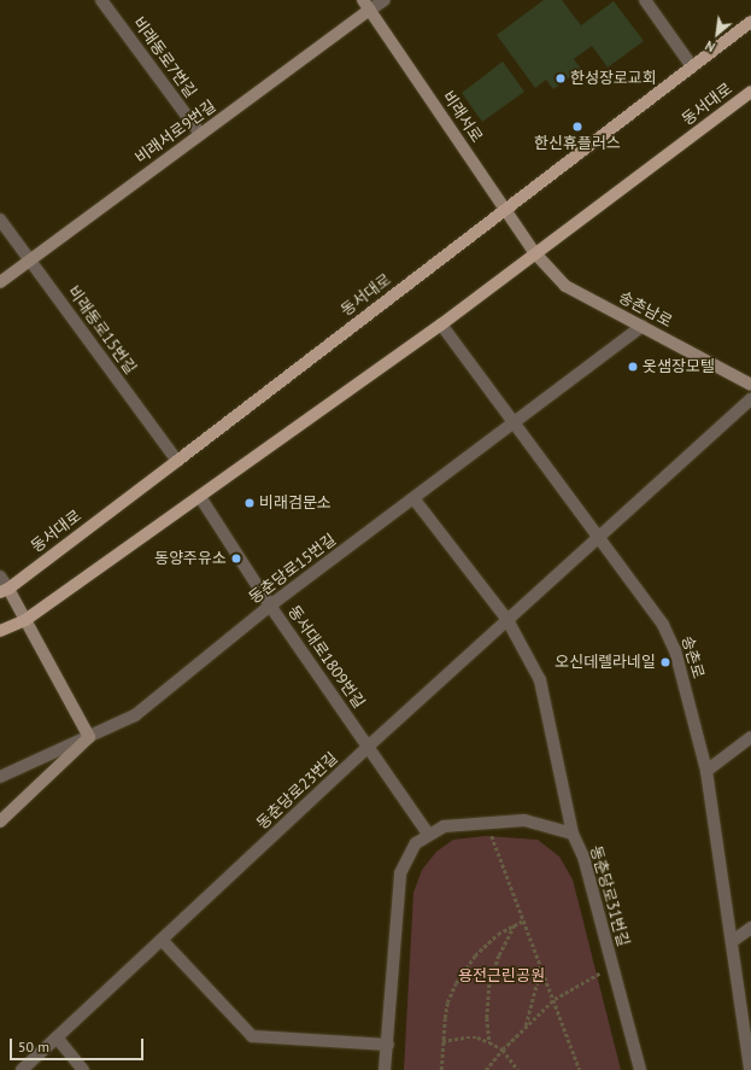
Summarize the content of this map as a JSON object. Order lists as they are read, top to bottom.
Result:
{
  "streets": {
    "main road": ["동서대로"],
    "street": [
      "비래동로7번길",
      "비래서로",
      "비래서로9번길",
      "송촌남로",
      "비래동로15번길",
      "동춘당로15번길",
      "동서대로1809번길",
      "송촌로",
      "동춘당로23번길",
      "동춘당로31번길"
    ]
  },
  "crossings": [
    ["비래동로7번길", "비래서로9번길"],
    ["동서대로", "비래서로"],
    ["동서대로", "송촌남로"],
    ["동서대로", "비래동로15번길"],
    ["동서대로", "동서대로1809번길"],
    ["동서대로", "송촌로"],
    ["비래서로", "비래서로9번길"],
    ["비래서로", "송촌남로"],
    ["비래서로9번길", "비래동로15번길"],
    ["송촌남로", "동춘당로15번길"],
    ["동춘당로15번길", "동서대로1809번길"],
    ["동춘당로15번길", "송촌로"],
    ["동서대로1809번길", "동춘당로23번길"],
    ["동서대로1809번길", "동춘당로31번길"],
    ["송촌로", "동춘당로23번길"]
  ],
  "parks": ["용전근린공원"],
  "places": [
    "한성장로교회",
    "한신휴플러스",
    "옷샘장모텔",
    "비래검문소",
    "동양주유소",
    "오신데렐라네일"
  ],
  "scale_bar": "50 m",
  "north": "bottom left"
}
